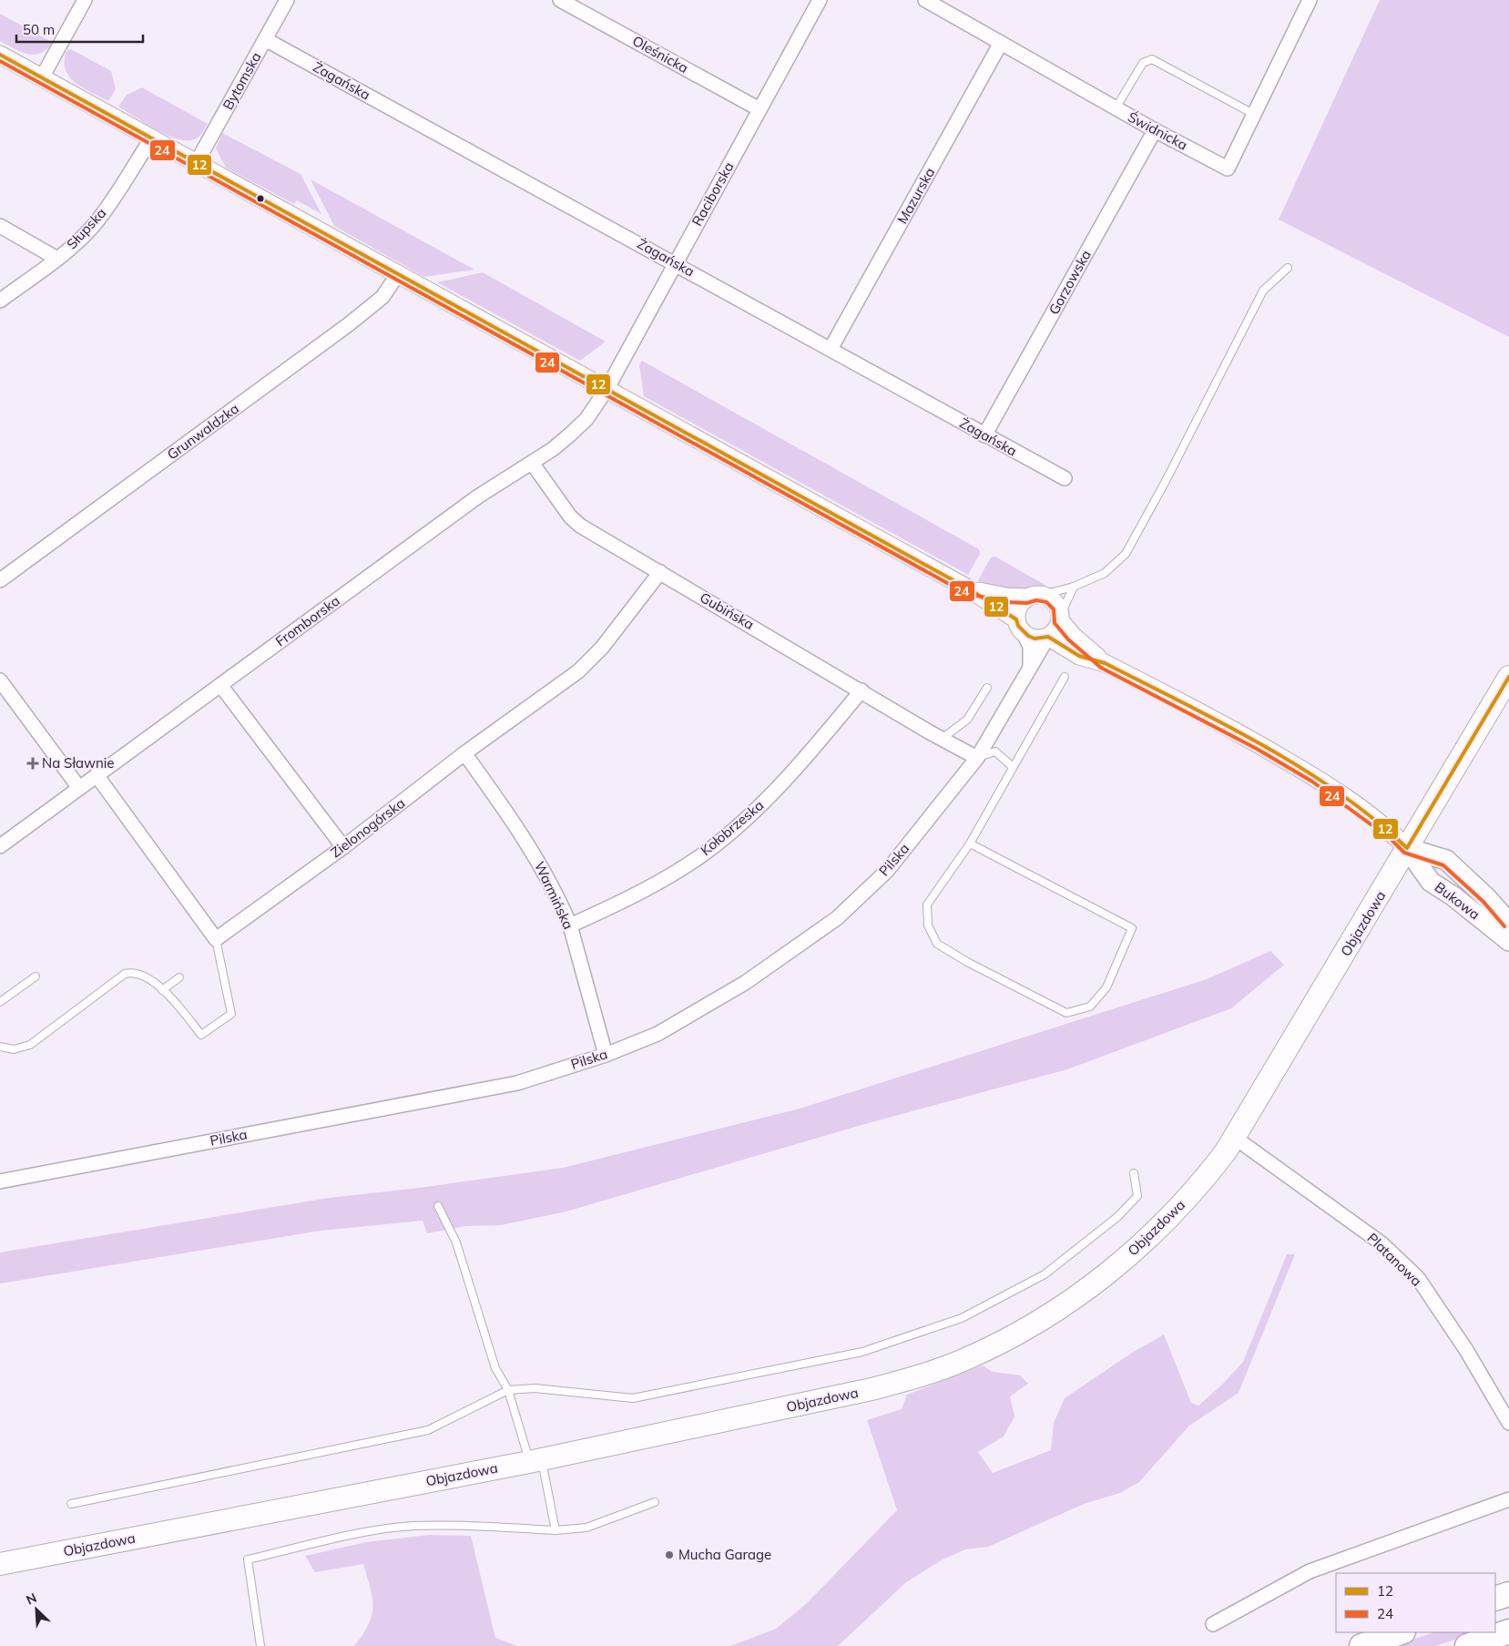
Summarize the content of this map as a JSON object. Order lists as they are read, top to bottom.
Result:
{
  "streets": {
    "main road": ["Bukowa", "Objazdowa"],
    "street": [
      "Oleśnicka",
      "Bytomska",
      "Żagańska",
      "Świdnicka",
      "Raciborska",
      "Mazurska",
      "Słupska",
      "Gorzowska",
      "Grunwaldzka",
      "Gubińska",
      "Fromborska",
      "Zielonogórska",
      "Kołobrzeska",
      "Pilska",
      "Warmińska",
      "Platanowa"
    ]
  },
  "crossings": [
    ["Oleśnicka", "Raciborska"],
    ["Bytomska", "Żagańska"],
    ["Żagańska", "Raciborska"],
    ["Żagańska", "Mazurska"],
    ["Żagańska", "Gorzowska"],
    ["Świdnicka", "Mazurska"],
    ["Świdnicka", "Gorzowska"],
    ["Raciborska", "Fromborska"],
    ["Gubińska", "Fromborska"],
    ["Gubińska", "Zielonogórska"],
    ["Gubińska", "Kołobrzeska"],
    ["Gubińska", "Pilska"],
    ["Zielonogórska", "Warmińska"],
    ["Kołobrzeska", "Warmińska"],
    ["Pilska", "Warmińska"],
    ["Bukowa", "Objazdowa"],
    ["Objazdowa", "Platanowa"]
  ],
  "places": {
    "health": ["Na Sławnie"],
    "other": ["Mucha Garage"]
  },
  "lines": ["transit line 12", "transit line 24"],
  "legend": ["12", "24"],
  "scale_bar": "50 m",
  "north": "top left"
}
